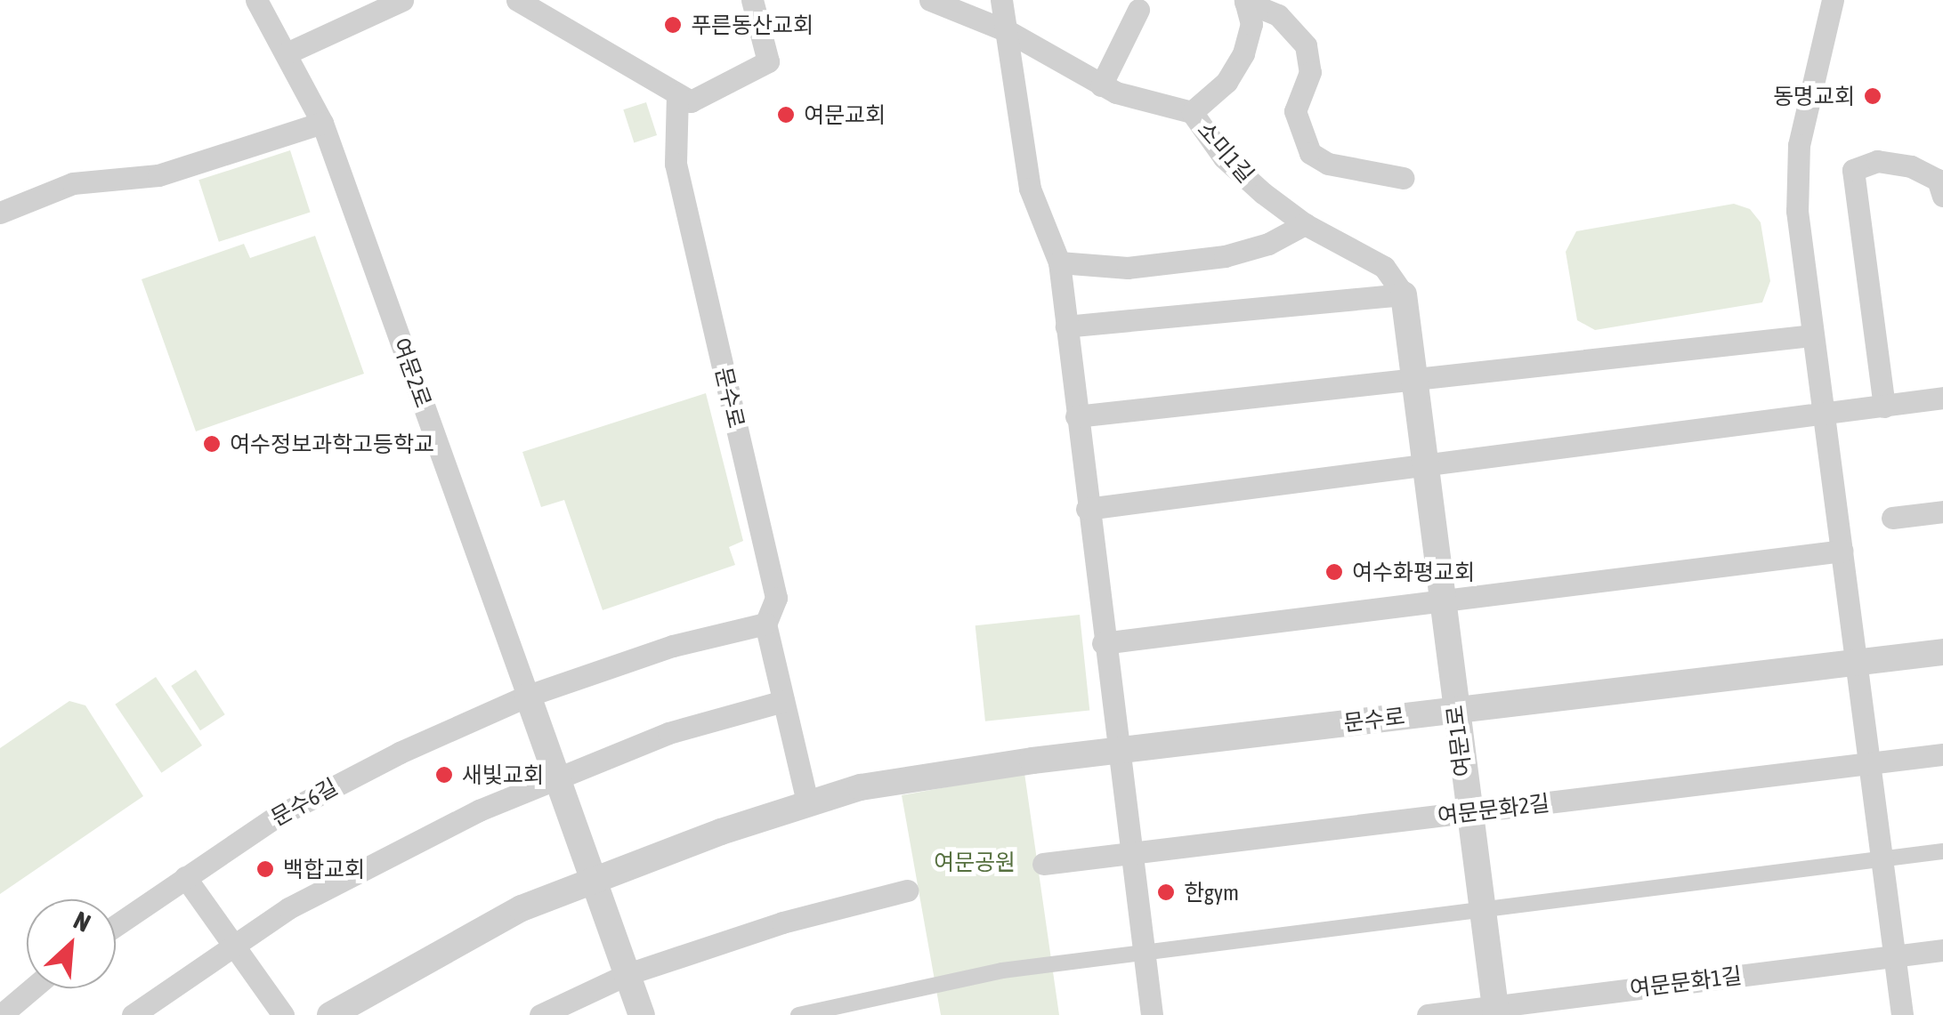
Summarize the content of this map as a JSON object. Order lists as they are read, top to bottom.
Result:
{
  "streets": {
    "street": [
      "소미1길",
      "여문2로",
      "문수로",
      "여문1로",
      "문수6길",
      "여문문화2길",
      "여문문화1길"
    ]
  },
  "crossings": [
    ["소미1길", "여문1로"],
    ["여문2로", "문수로"],
    ["여문2로", "문수6길"],
    ["문수로", "여문1로"],
    ["여문1로", "여문문화2길"],
    ["여문1로", "여문문화1길"]
  ],
  "parks": ["여문공원"],
  "places": [
    "푸른동산교회",
    "동명교회",
    "여문교회",
    "여수정보과학고등학교",
    "여수화평교회",
    "새빛교회",
    "백합교회",
    "한gym"
  ],
  "north": "top right"
}
